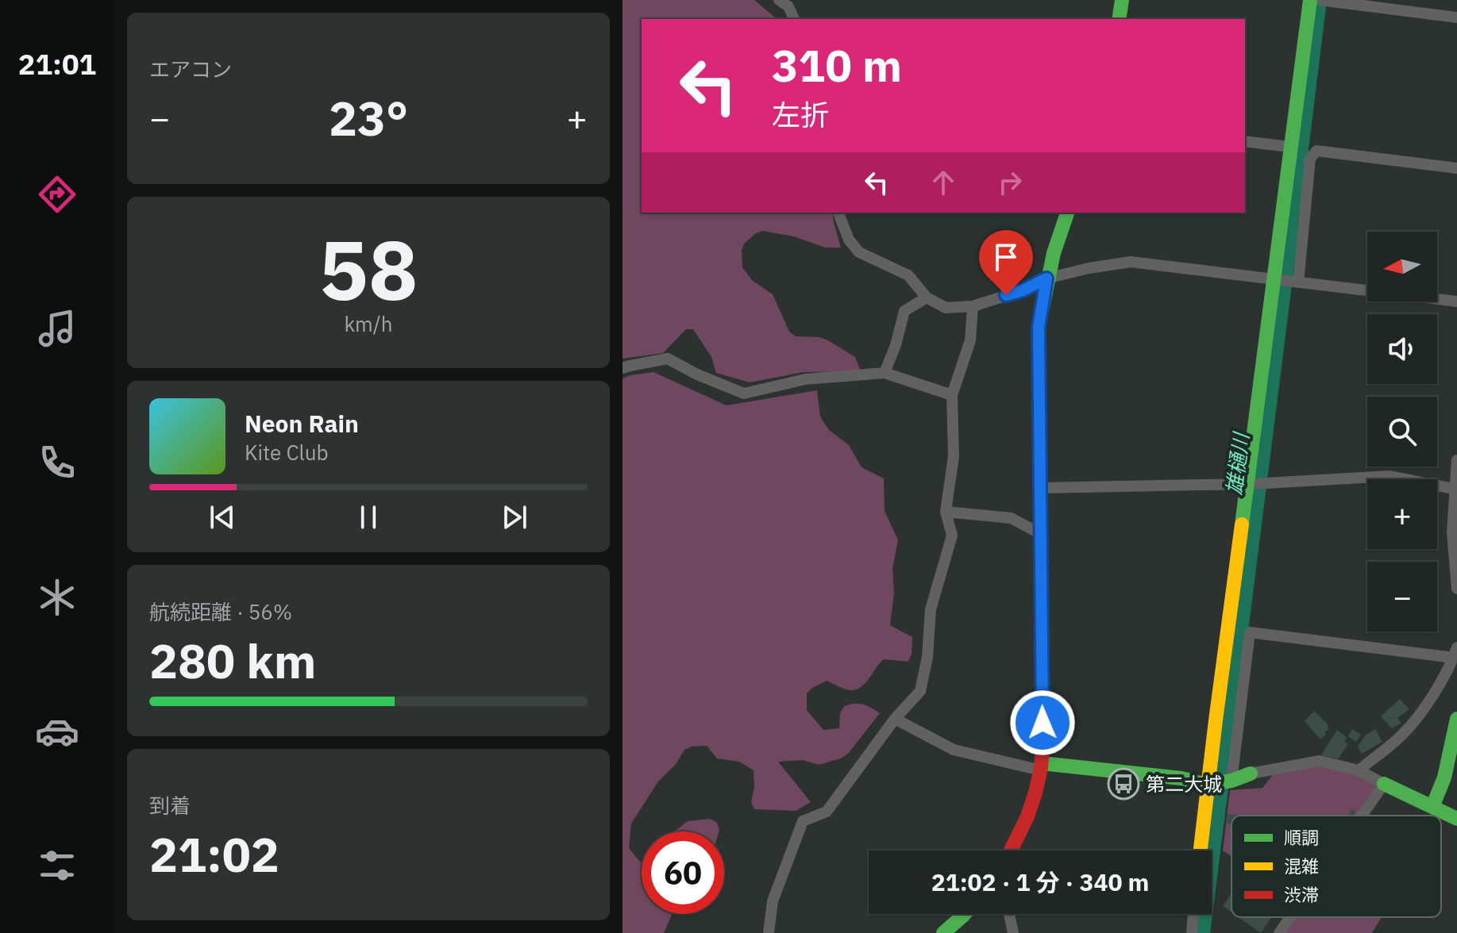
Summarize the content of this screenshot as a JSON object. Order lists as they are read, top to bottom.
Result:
{
  "water": ["雄樋川"],
  "places": {
    "bus stop": ["第二大城"]
  },
  "legend": ["順調", "混雑", "渋滞"],
  "north": "left",
  "page": {
    "tabs": "21:01",
    "tile": [
      "エアコン",
      ["58", "km/h"],
      ["航続距離 · 56%", "280 km"],
      ["到着", "21:02"]
    ],
    "turn": ["310 m", "左折"],
    "heat": ["−", "23°", "+"],
    "map_buttons": ["+", "−"],
    "song": ["Neon Rain", "Kite Club"],
    "limit": "60",
    "trip": "21:02 · 1 分 · 340 m"
  }
}
